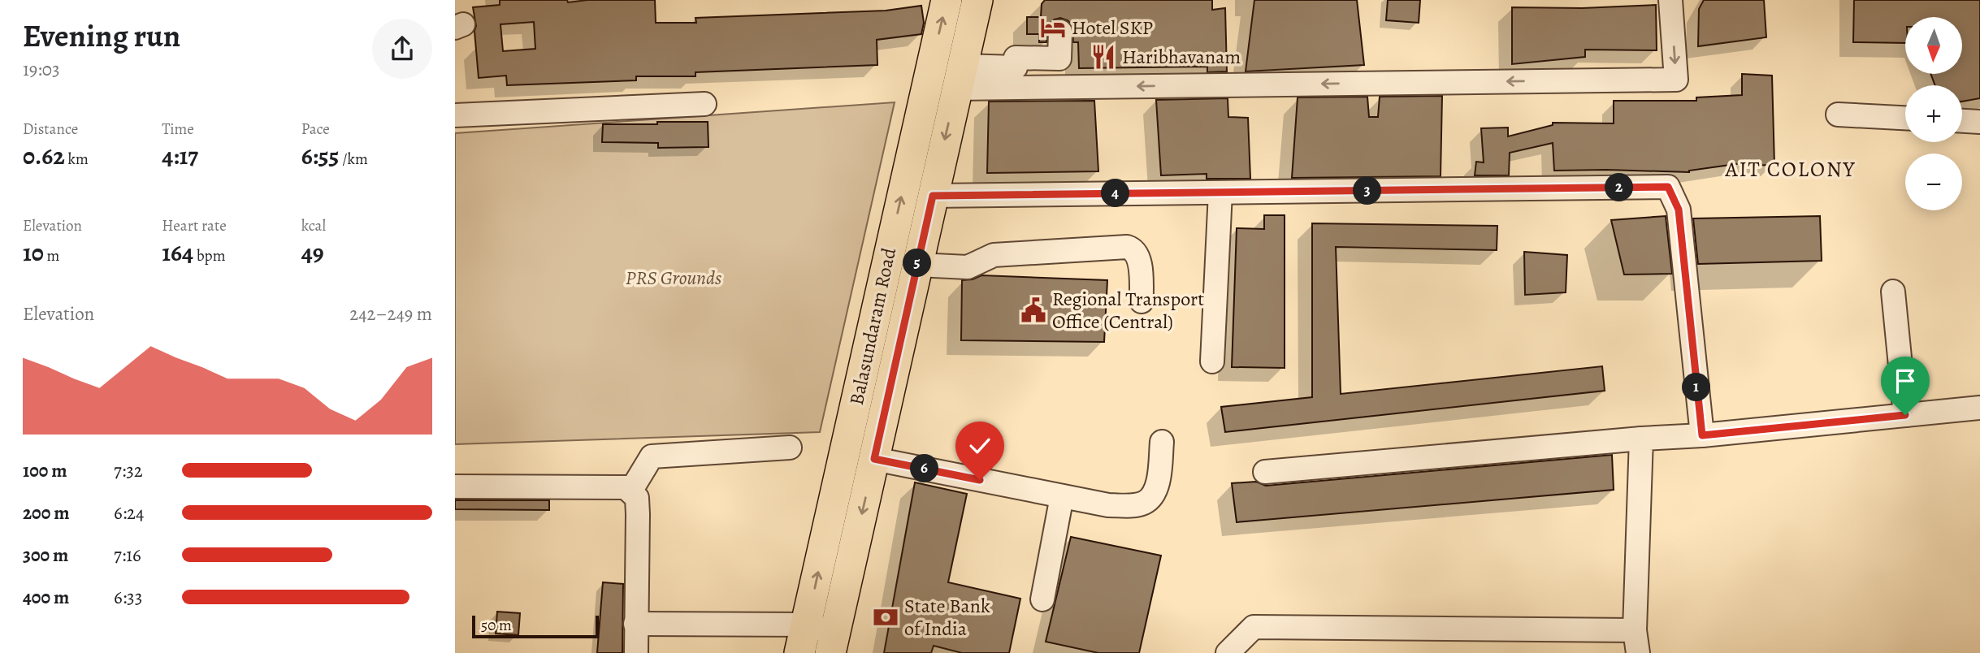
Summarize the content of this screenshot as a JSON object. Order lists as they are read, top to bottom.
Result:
{
  "streets": {
    "main road": ["Balasundaram Road"]
  },
  "districts": ["AIT COLONY"],
  "parks": ["PRS Grounds"],
  "places": {
    "hotel": ["Hotel SKP"],
    "restaurant": ["Haribhavanam"],
    "public building": ["Regional Transport Office (Central)"],
    "bank": ["State Bank of India"]
  },
  "scale_bar": "50 m",
  "north": "bottom",
  "page": {
    "heading": ["Evening run", "19:03"],
    "map_buttons": ["+", "−"],
    "stats": [
      ["Distance", "0.62 km"],
      ["Time", "4:17"],
      ["Pace", "6:55 /km"],
      ["Elevation", "10 m"],
      ["Heart rate", "164 bpm"],
      ["kcal", "49"]
    ],
    "pins": [
      "2",
      "3",
      "4",
      "5",
      "1",
      "6"
    ],
    "chart": ["Elevation", "242–249 m"],
    "list": [
      {
        "name": "100 m",
        "note": "7:32"
      },
      {
        "name": "200 m",
        "note": "6:24"
      },
      {
        "name": "300 m",
        "note": "7:16"
      },
      {
        "name": "400 m",
        "note": "6:33"
      }
    ],
    "scale": "50 m"
  }
}
